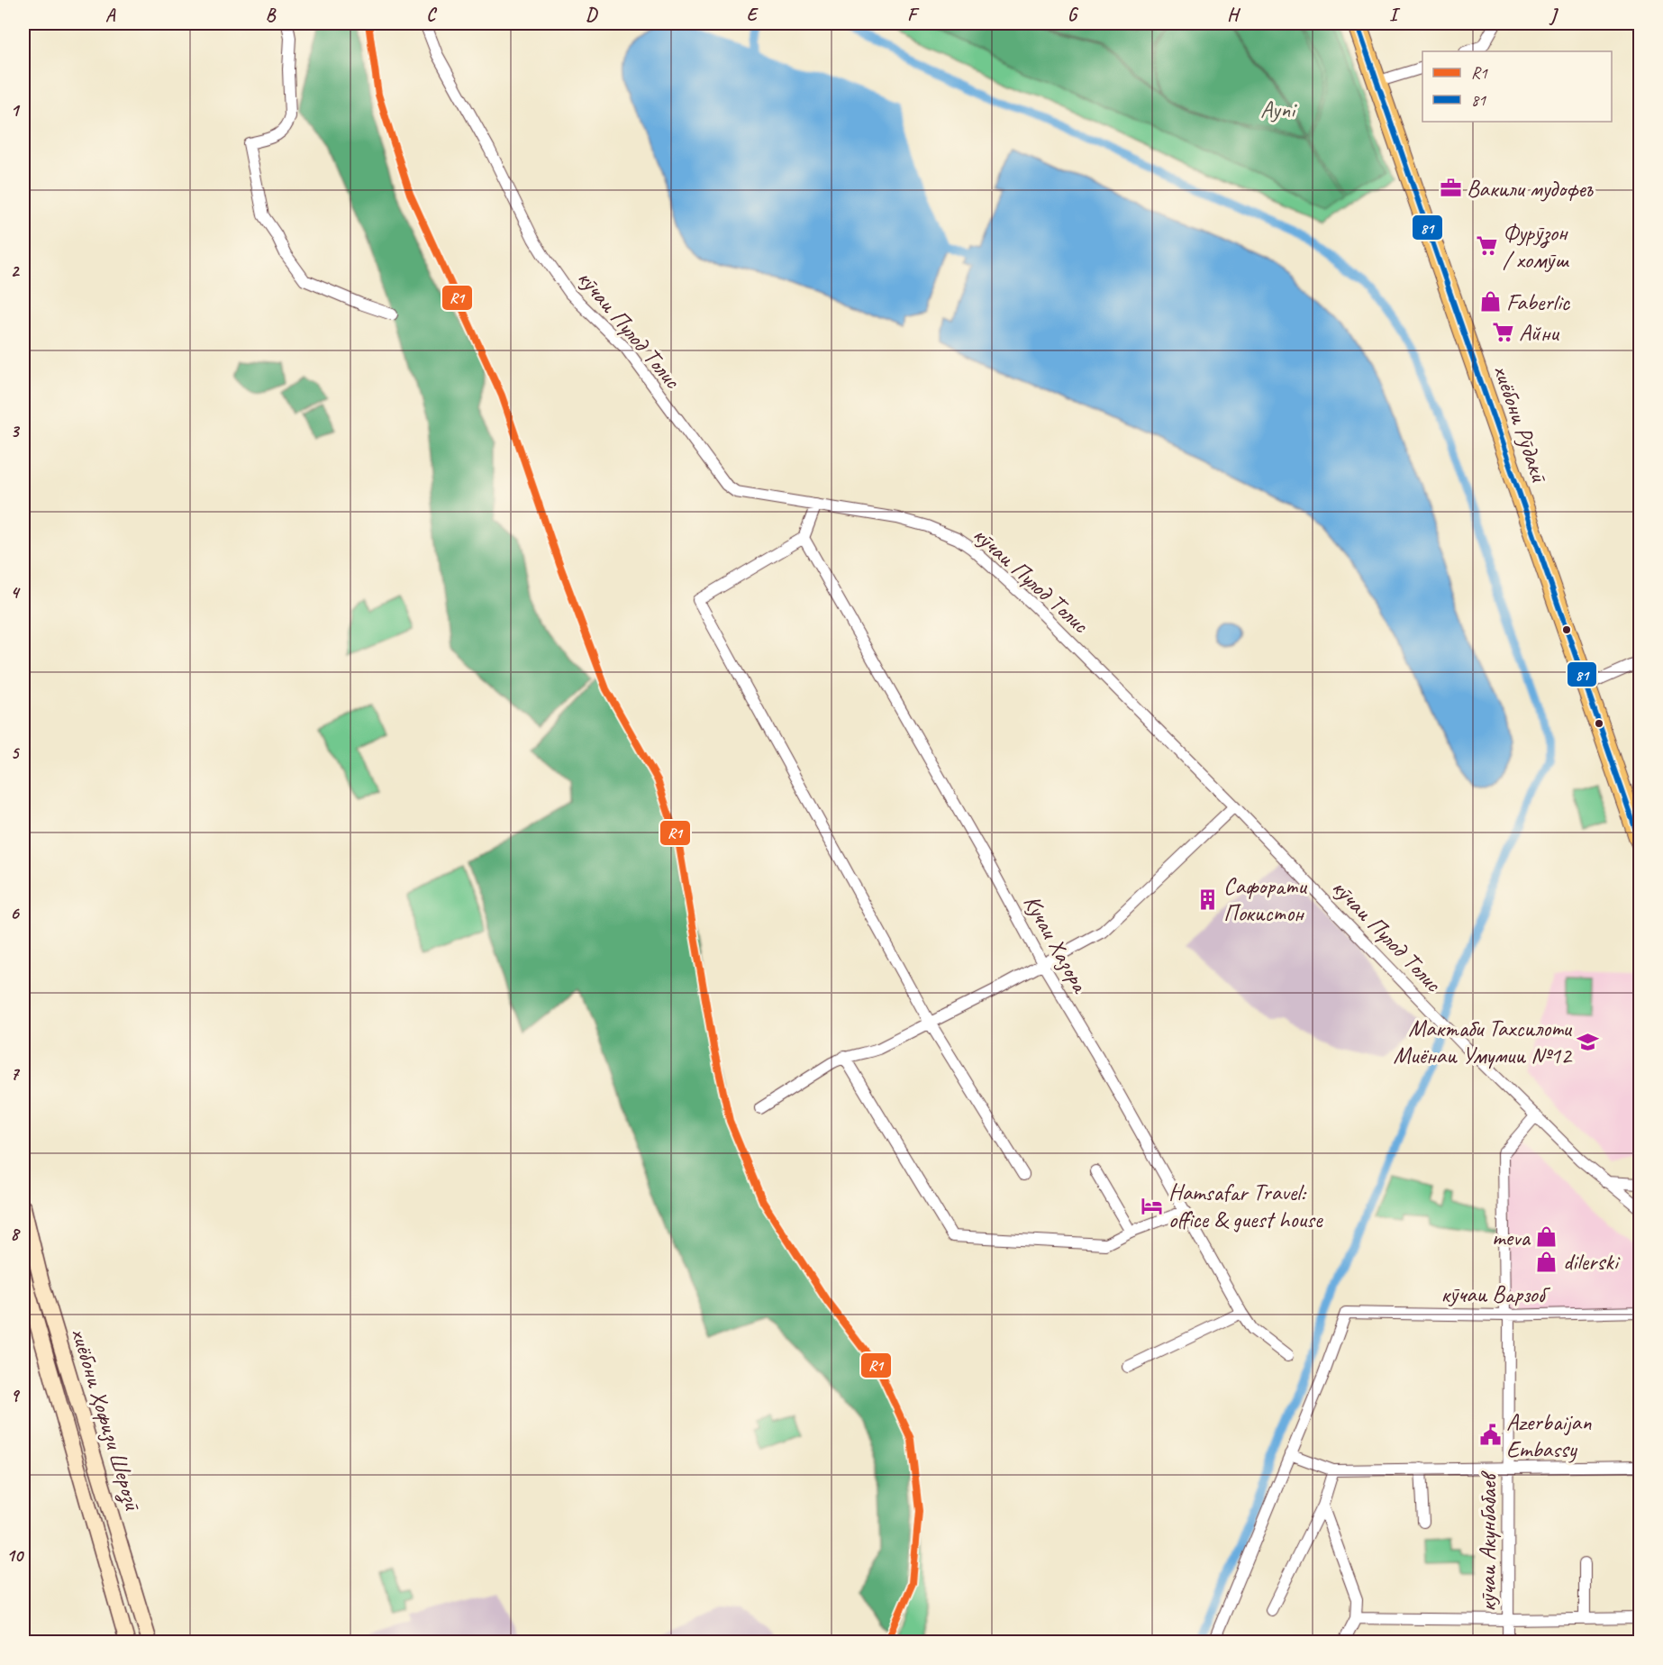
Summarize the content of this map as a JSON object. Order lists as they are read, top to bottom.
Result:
{
  "streets": {
    "highway": ["хиёбони Рӯдакӣ"],
    "main road": ["хиёбони Ҳофизи Шерозӣ"],
    "street": [
      "кӯчаи Пулод Толис",
      "Кучаи Хазора",
      "кӯчаи Варзоб",
      "кӯчаи Акунбабаев"
    ]
  },
  "crossings": [
    ["кӯчаи Пулод Толис", "кӯчаи Акунбабаев"],
    ["кӯчаи Варзоб", "кӯчаи Акунбабаев"]
  ],
  "parks": ["Ayni"],
  "places": {
    "office": ["Вакили мудофеъ"],
    "supermarket": ["Фурӯзон / хомӯш", "Айни"],
    "shop": ["Faberlic", "meva", "dilerski"],
    "building": ["Сафорати Покистон"],
    "school or university": ["Мактаби Тахсилоти Миёнаи Умумии №12"],
    "hotel": ["Hamsafar Travel: office & guest house"],
    "public building": ["Azerbaijan Embassy"]
  },
  "lines": ["transit line R1", "transit line 81"],
  "legend": ["R1", "81"],
  "grid": {
    "columns": [
      "A",
      "B",
      "C",
      "D",
      "E",
      "F",
      "G",
      "H",
      "I",
      "J"
    ],
    "rows": [
      "1",
      "2",
      "3",
      "4",
      "5",
      "6",
      "7",
      "8",
      "9",
      "10"
    ]
  }
}
